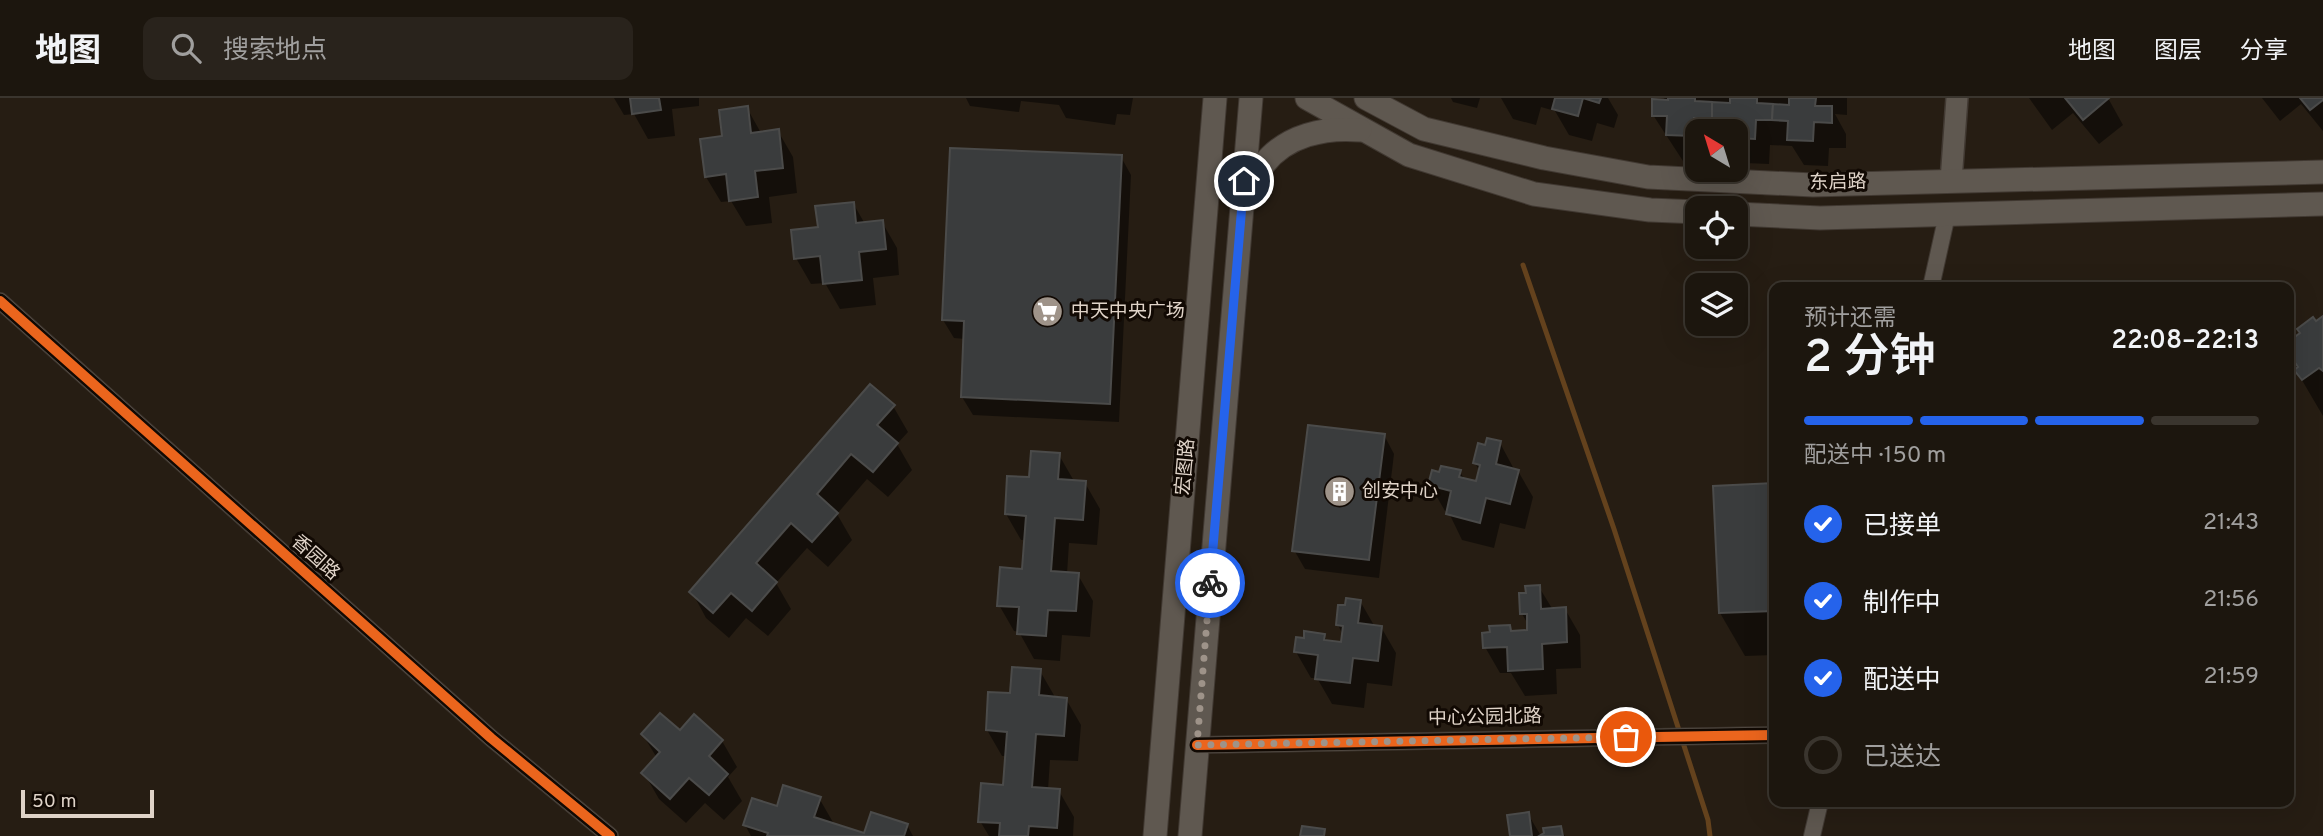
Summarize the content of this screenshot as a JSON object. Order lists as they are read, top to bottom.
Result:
{
  "streets": {
    "main road": ["东启路", "宏图路"],
    "street": ["香园路", "中心公园北路"]
  },
  "crossings": [
    ["宏图路", "中心公园北路"]
  ],
  "places": {
    "supermarket": ["中天中央广场"],
    "building": ["创安中心"]
  },
  "scale_bar": "50 m",
  "north": "top left",
  "page": {
    "header": "地图",
    "search": "搜索地点",
    "nav": ["地图", "图层", "分享"],
    "heading": ["2 分钟", "预计还需", "22:08–22:13"],
    "bar": "配送中 · 150 m",
    "list": [
      ["已接单", "21:43"],
      ["制作中", "21:56"],
      ["配送中", "21:59"],
      "已送达"
    ],
    "scale": "50 m"
  }
}
